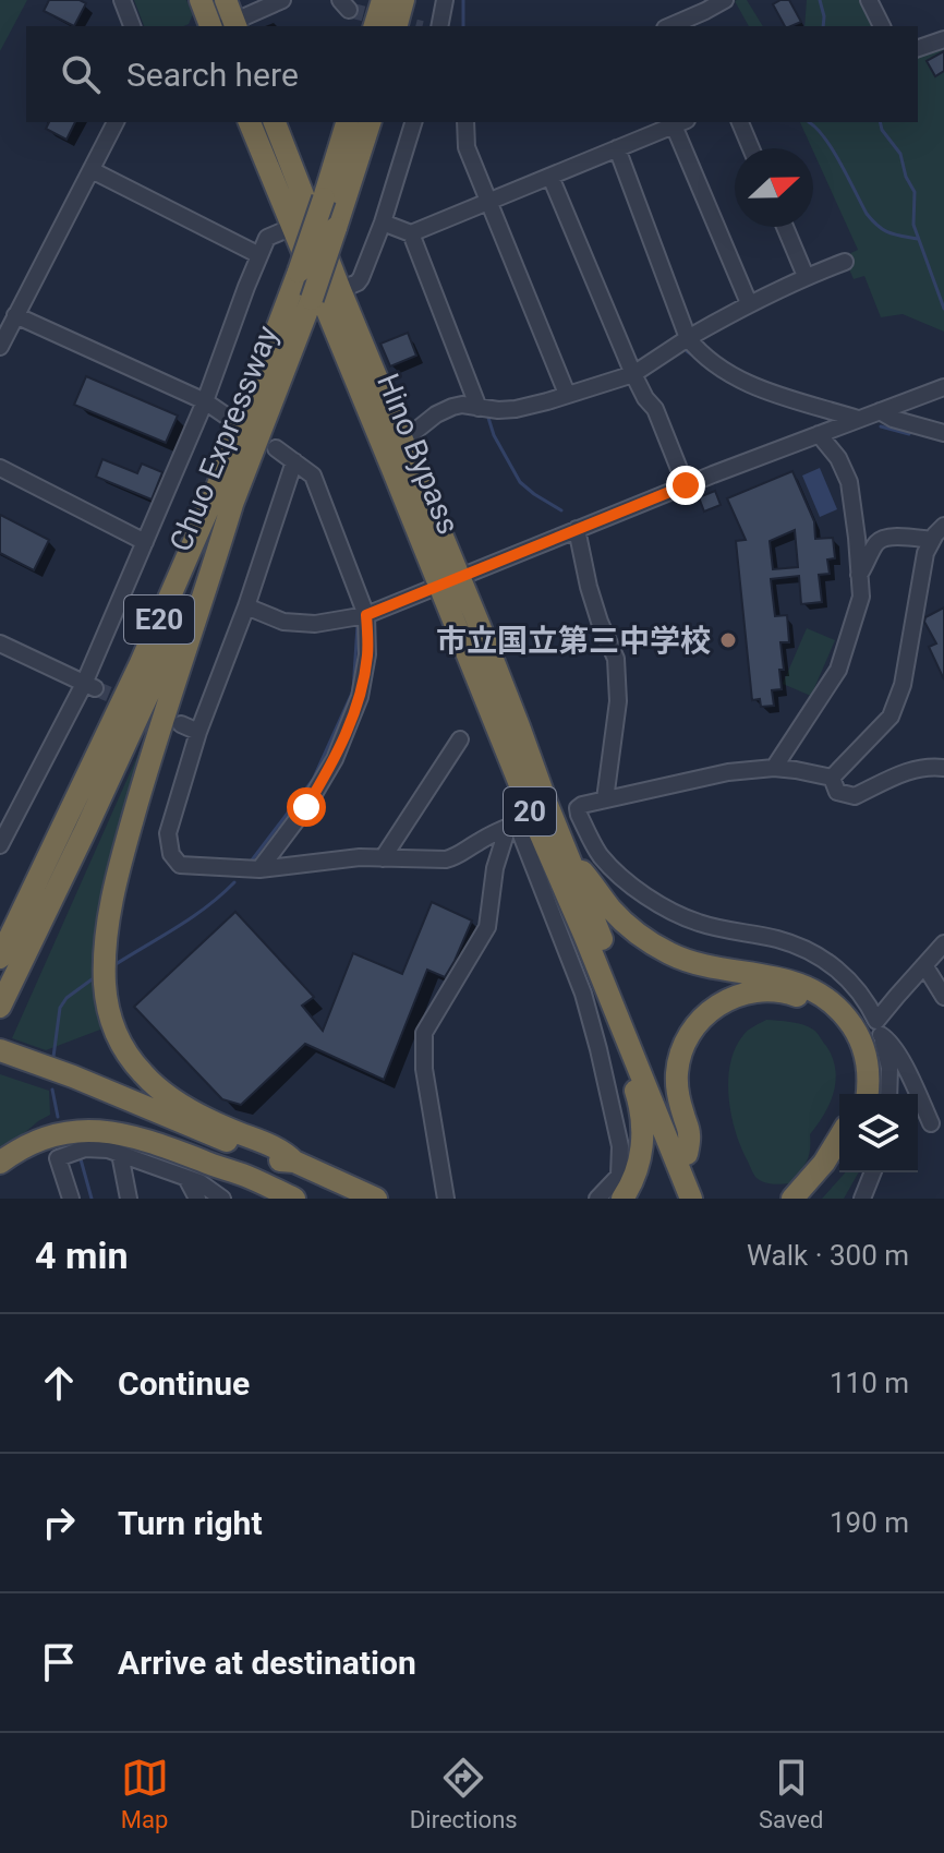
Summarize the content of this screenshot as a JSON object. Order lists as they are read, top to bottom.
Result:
{
  "streets": {
    "highway": [
      "Chuo Expressway",
      "Hino Bypass",
      "E20",
      "20"
    ]
  },
  "places": ["市立国立第三中学校"],
  "north": "right",
  "page": {
    "search": "Search here",
    "heading": ["4 min", "Walk · 300 m"],
    "list": [
      ["Continue", "110 m"],
      ["Turn right", "190 m"],
      "Arrive at destination"
    ],
    "nav": ["Map", "Directions", "Saved"]
  }
}
